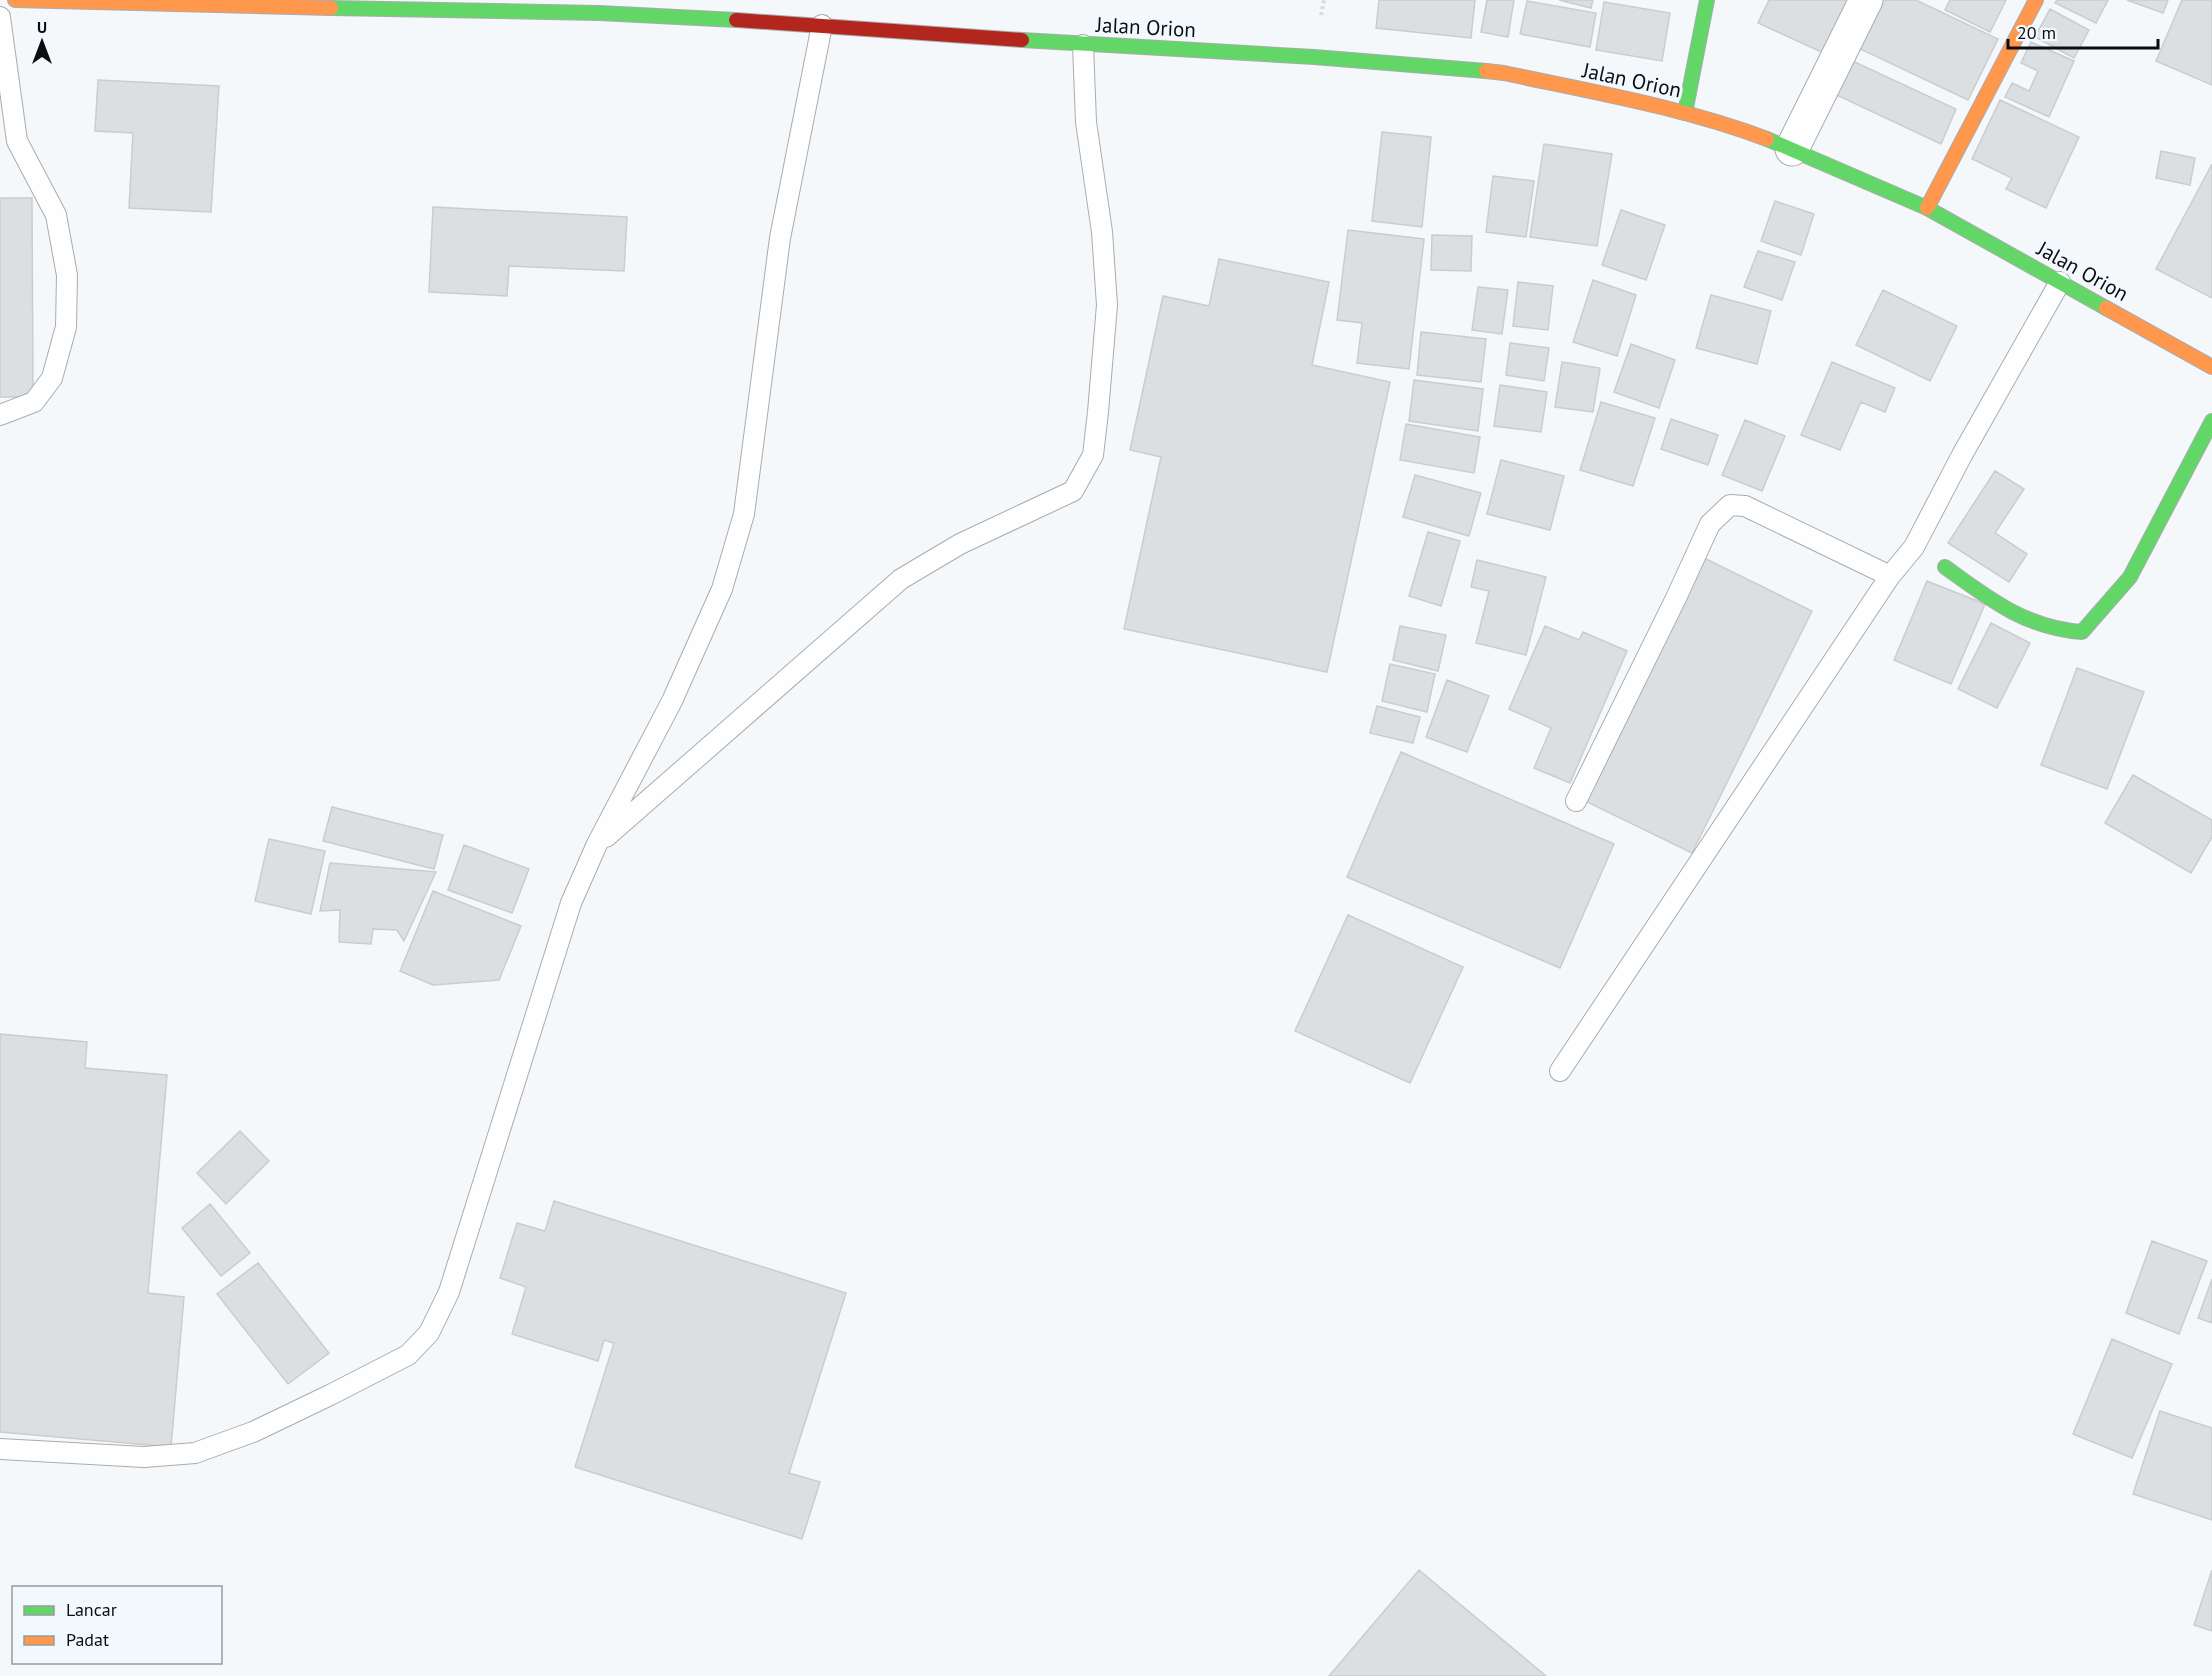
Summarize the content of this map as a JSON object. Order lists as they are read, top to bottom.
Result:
{
  "streets": {
    "main road": ["Jalan Orion"]
  },
  "legend": ["Lancar", "Padat"],
  "scale_bar": "20 m",
  "north": "top"
}
